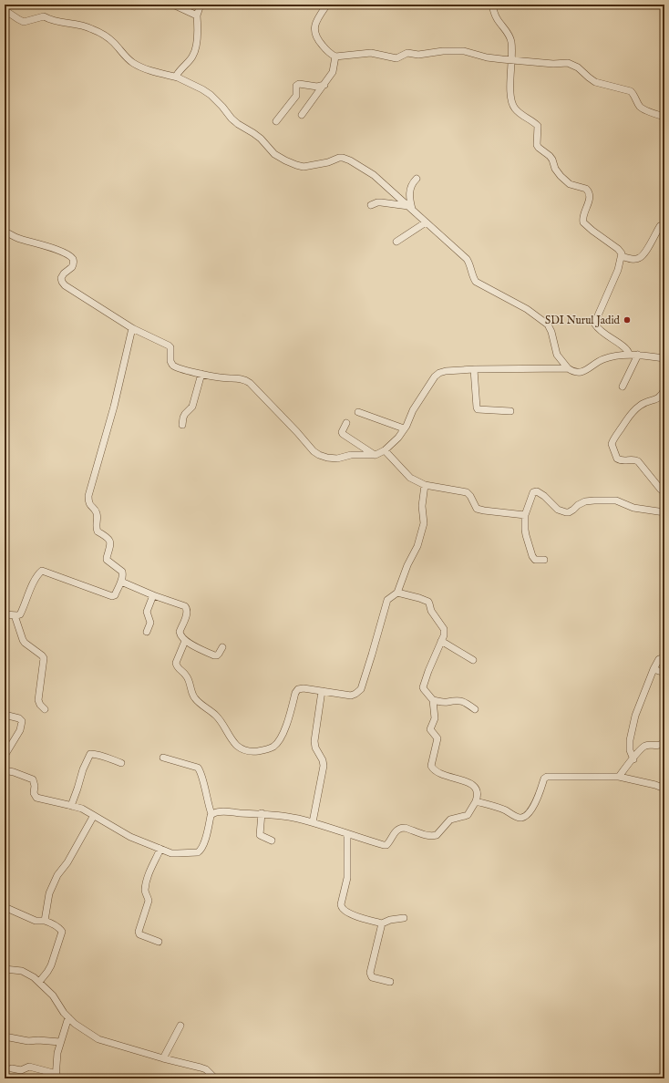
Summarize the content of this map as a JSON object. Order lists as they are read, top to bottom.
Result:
{
  "places": ["SDI Nurul Jadid"]
}
